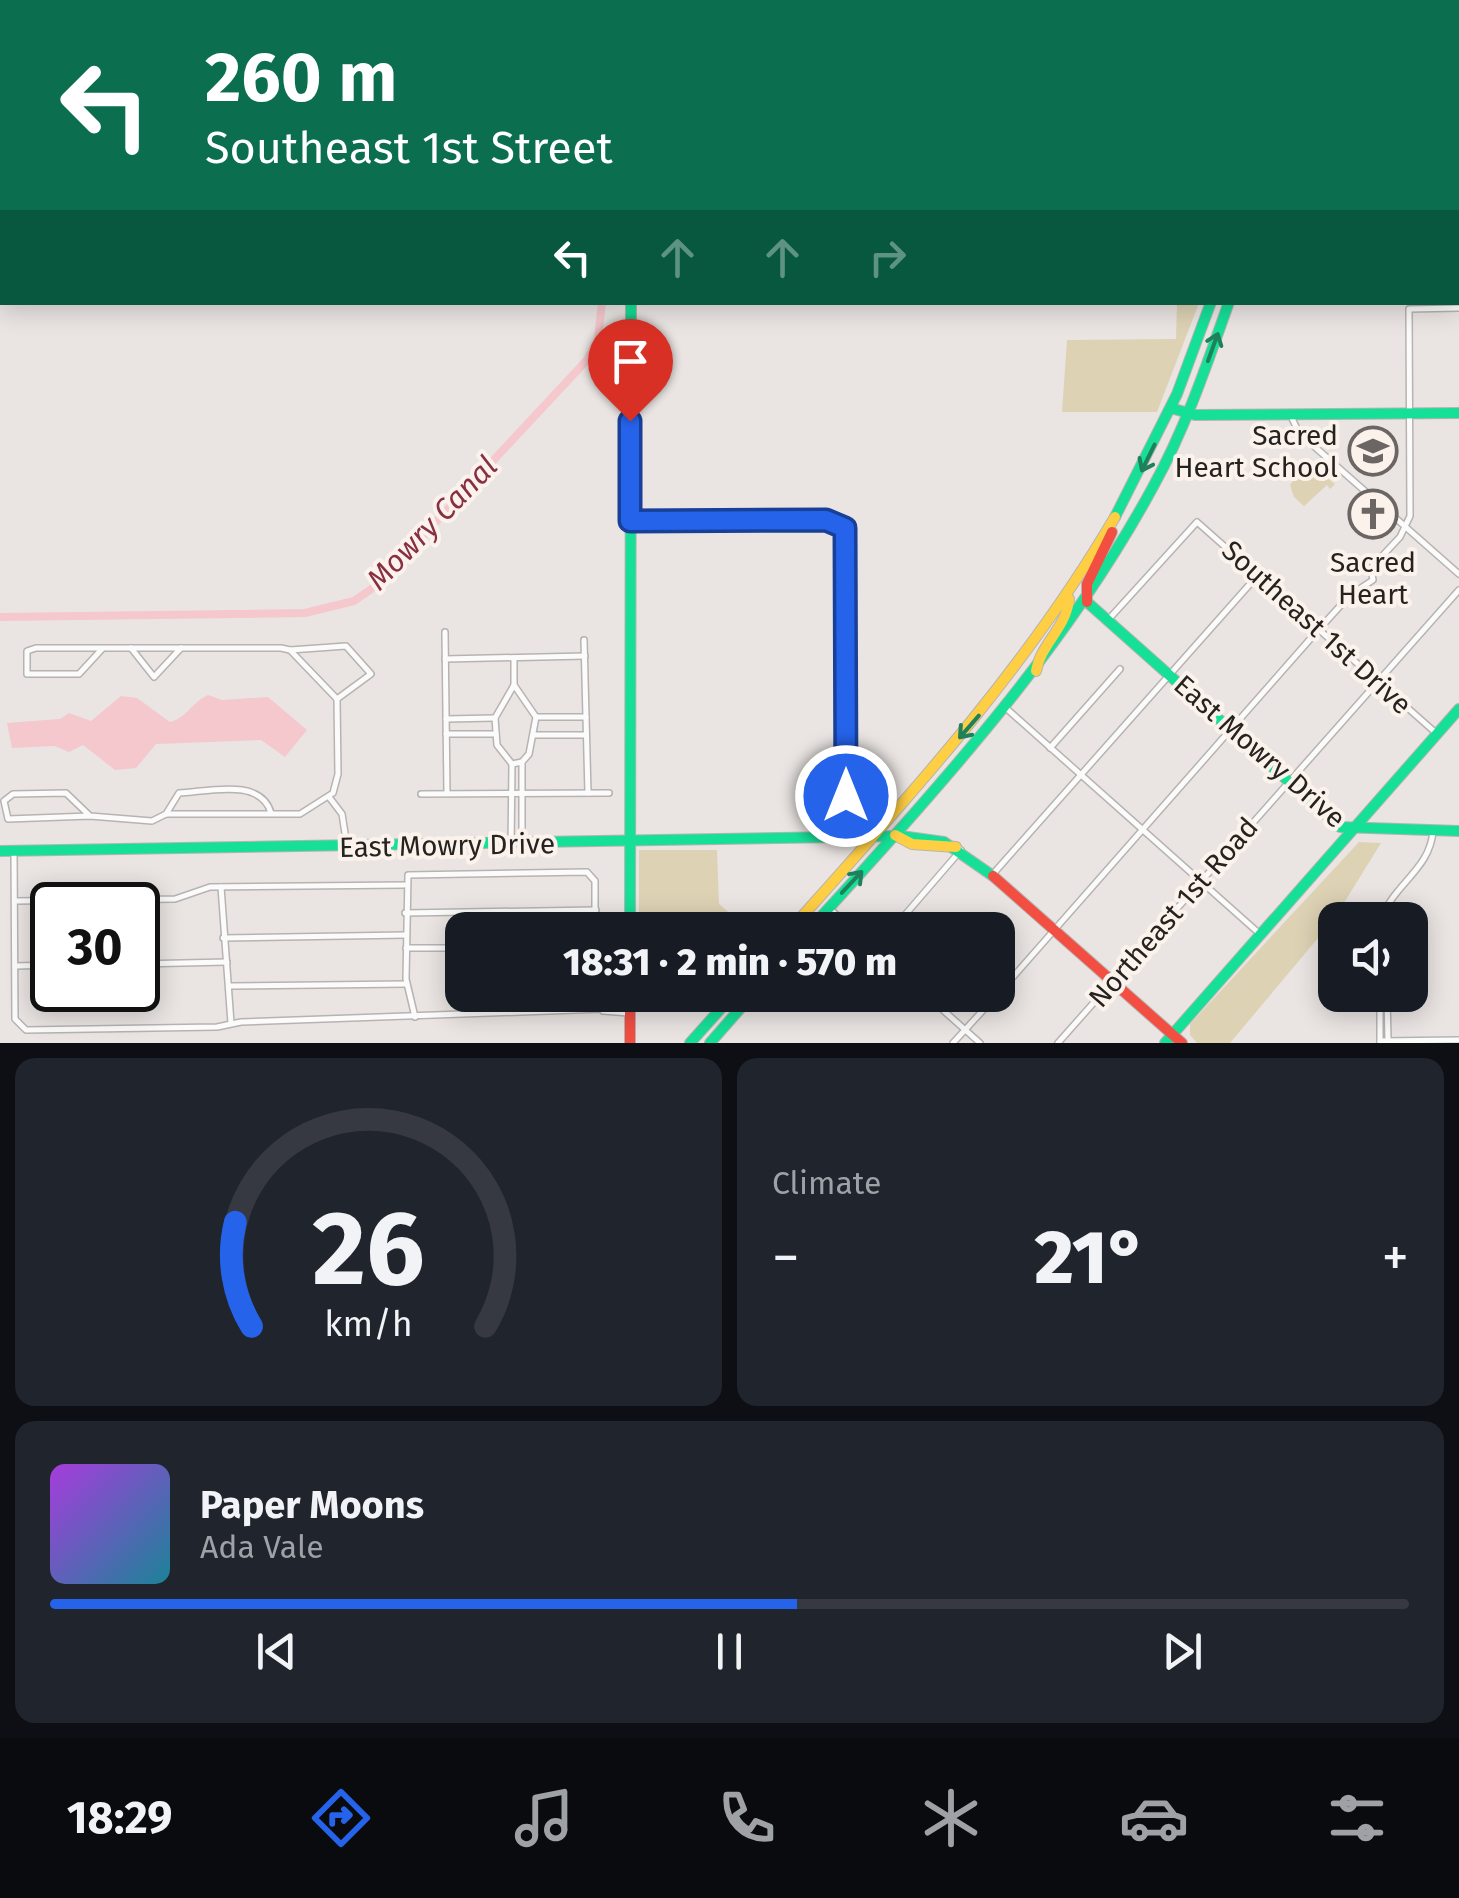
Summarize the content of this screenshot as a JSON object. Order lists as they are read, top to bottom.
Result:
{
  "streets": {
    "main road": ["East Mowry Drive"],
    "street": ["Southeast 1st Drive", "Northeast 1st Road"]
  },
  "crossings": [
    ["Southeast 1st Drive", "East Mowry Drive"],
    ["Southeast 1st Drive", "Northeast 1st Road"],
    ["East Mowry Drive", "Northeast 1st Road"]
  ],
  "water": ["Mowry Canal"],
  "places": {
    "school or university": ["Sacred Heart School"],
    "church": ["Sacred Heart"]
  },
  "page": {
    "turn": ["260 m", "Southeast 1st Street"],
    "limit": "30",
    "trip": "18:31 · 2 min · 570 m",
    "tile": "Climate",
    "heat": ["−", "21°", "+"],
    "song": ["Paper Moons", "Ada Vale"],
    "tabs": "18:29",
    "gauge": ["26", "km/h"]
  }
}
